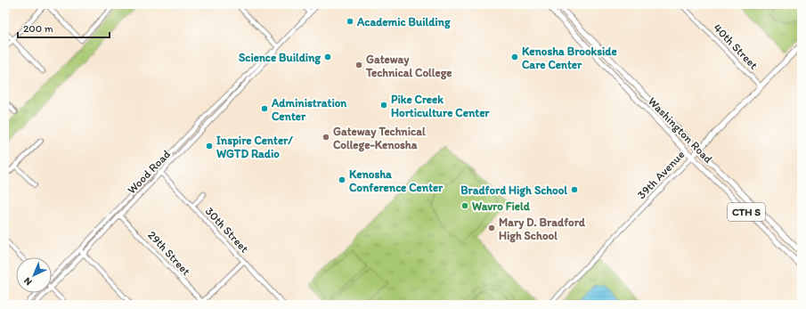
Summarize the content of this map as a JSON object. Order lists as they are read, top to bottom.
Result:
{
  "streets": {
    "main road": ["Washington Road", "39th Avenue", "CTH S"],
    "street": [
      "40th Street",
      "Wood Road",
      "30th Street",
      "29th Street"
    ]
  },
  "crossings": [
    ["40th Street", "39th Avenue"],
    ["Washington Road", "39th Avenue"],
    ["Wood Road", "30th Street"],
    ["Wood Road", "29th Street"]
  ],
  "places": [
    "Academic Building",
    "Science Building",
    "Kenosha Brookside Care Center",
    "Gateway Technical College",
    "Pike Creek Horticulture Center",
    "Administration Center",
    "Gateway Technical College-Kenosha",
    "Inspire Center/ WGTD Radio",
    "Kenosha Conference Center",
    "Bradford High School",
    "Wavro Field",
    "Mary D. Bradford High School"
  ],
  "scale_bar": "200 m",
  "north": "bottom left"
}
